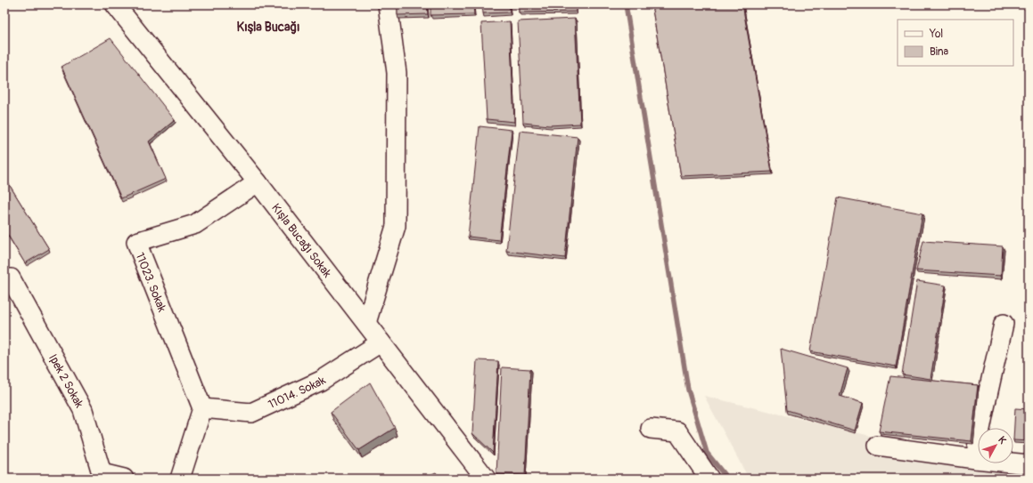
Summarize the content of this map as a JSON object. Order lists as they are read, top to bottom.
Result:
{
  "streets": {
    "street": [
      "Kışla Bucağı Sokak",
      "11023. Sokak",
      "Ipek 2 Sokak",
      "11014. Sokak"
    ]
  },
  "crossings": [
    ["Kışla Bucağı Sokak", "11023. Sokak"],
    ["Kışla Bucağı Sokak", "11014. Sokak"],
    ["11023. Sokak", "11014. Sokak"]
  ],
  "districts": ["Kışla Bucağı"],
  "legend": ["Yol", "Bina"],
  "north": "top right"
}
